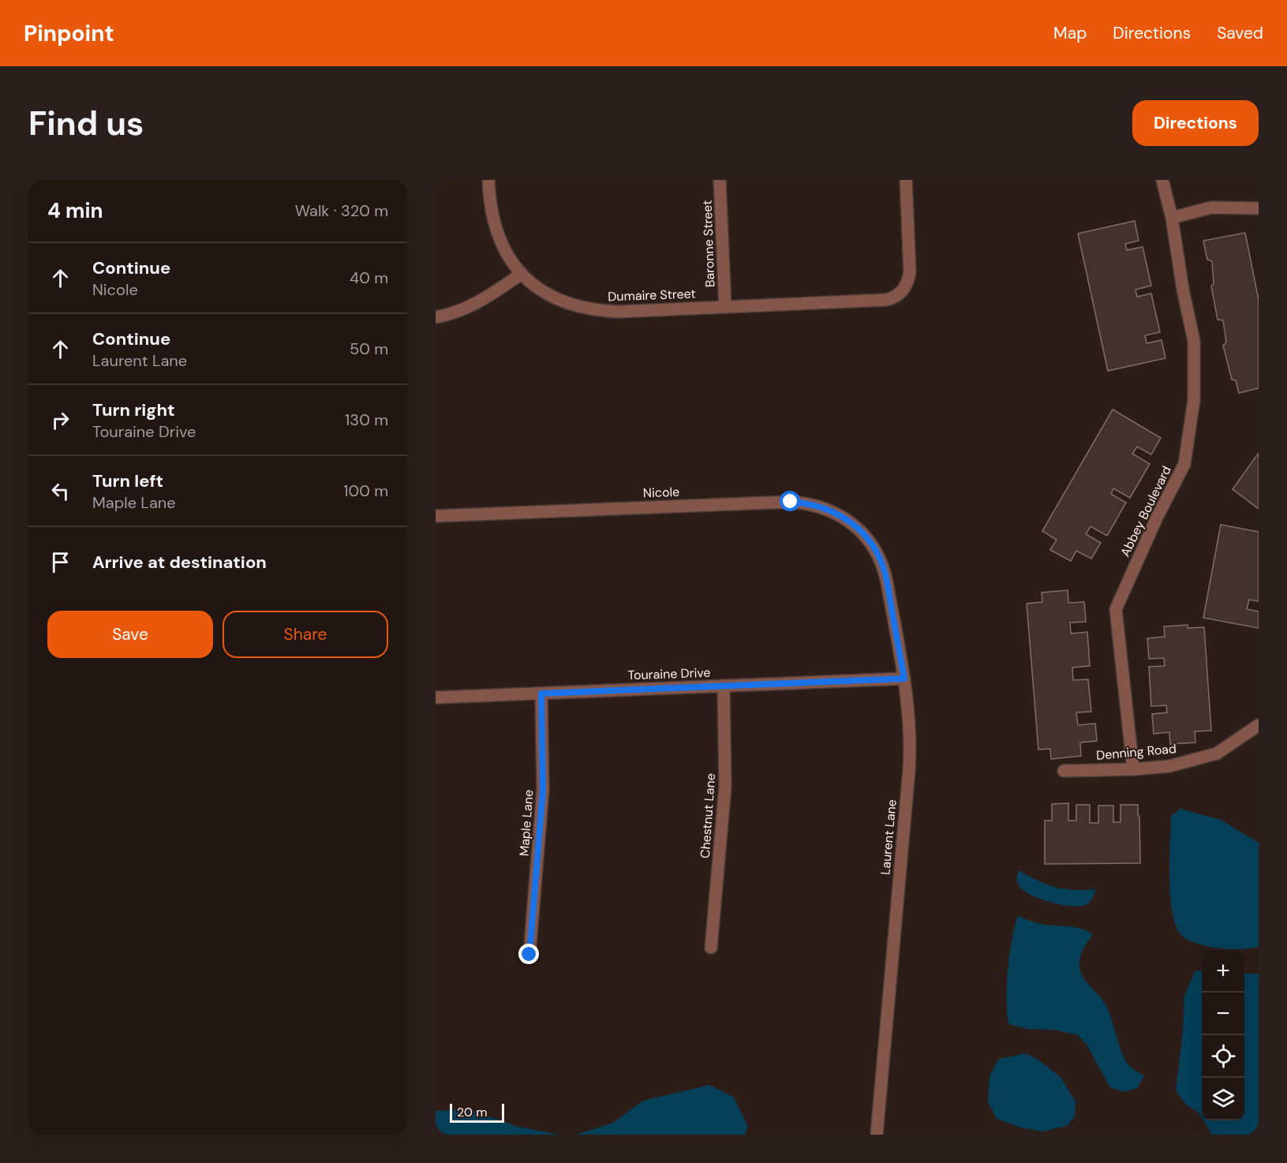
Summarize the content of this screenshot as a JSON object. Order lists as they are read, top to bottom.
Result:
{
  "streets": {
    "street": [
      "Baronne Street",
      "Dumaire Street",
      "Nicole",
      "Abbey Boulevard",
      "Touraine Drive",
      "Denning Road",
      "Chestnut Lane",
      "Maple Lane",
      "Laurent Lane"
    ]
  },
  "crossings": [
    ["Baronne Street", "Dumaire Street"],
    ["Nicole", "Laurent Lane"],
    ["Abbey Boulevard", "Denning Road"],
    ["Touraine Drive", "Chestnut Lane"],
    ["Touraine Drive", "Maple Lane"],
    ["Touraine Drive", "Laurent Lane"]
  ],
  "scale_bar": "20 m",
  "page": {
    "header": "Pinpoint",
    "nav": ["Map", "Directions", "Saved"],
    "buttons": [
      "Directions",
      ["Save", "Share"]
    ],
    "title": "Find us",
    "heading": ["4 min", "Walk · 320 m"],
    "list": [
      ["Continue", "Nicole", "40 m"],
      ["Continue", "Laurent Lane", "50 m"],
      ["Turn right", "Touraine Drive", "130 m"],
      ["Turn left", "Maple Lane", "100 m"],
      "Arrive at destination"
    ],
    "map_buttons": ["+", "−"],
    "scale": "20 m"
  }
}
